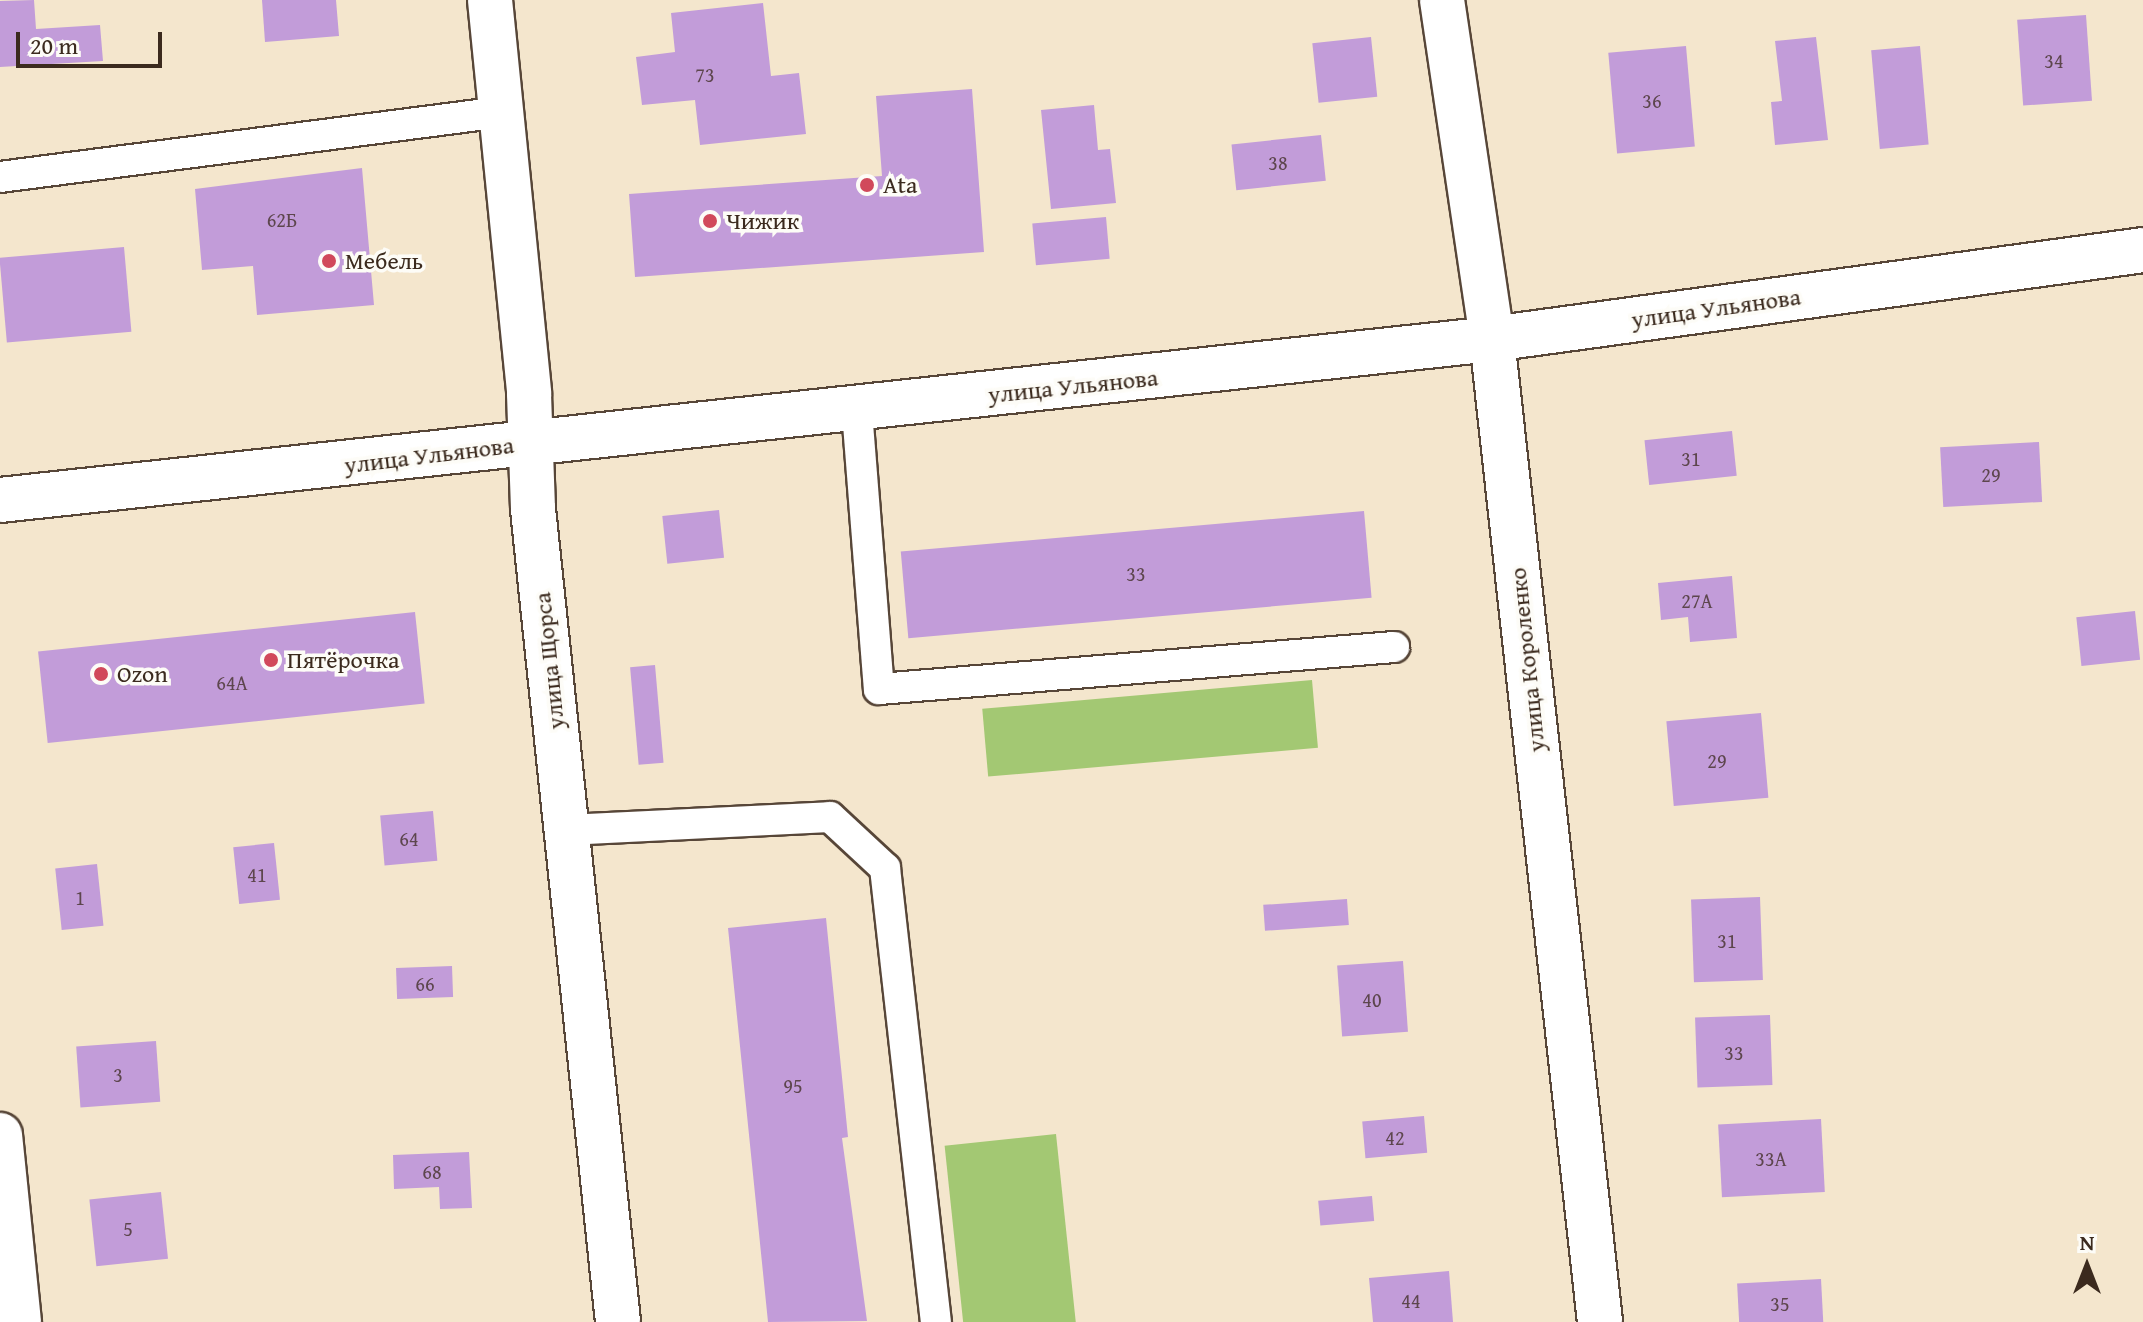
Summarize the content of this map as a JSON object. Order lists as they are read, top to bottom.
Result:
{
  "streets": {
    "street": ["улица Ульянова", "улица Короленко", "улица Щорса"]
  },
  "crossings": [
    ["улица Ульянова", "улица Короленко"],
    ["улица Ульянова", "улица Щорса"]
  ],
  "places": [
    "Ata",
    "Чижик",
    "Мебель",
    "Пятёрочка",
    "Ozon"
  ],
  "house_numbers": [
    "34",
    "73",
    "36",
    "38",
    "62Б",
    "31",
    "29",
    "33",
    "27А",
    "64А",
    "29",
    "64",
    "41",
    "1",
    "31",
    "66",
    "40",
    "33",
    "3",
    "95",
    "42",
    "33А",
    "68",
    "5",
    "44",
    "35"
  ],
  "scale_bar": "20 m",
  "north": "top"
}
